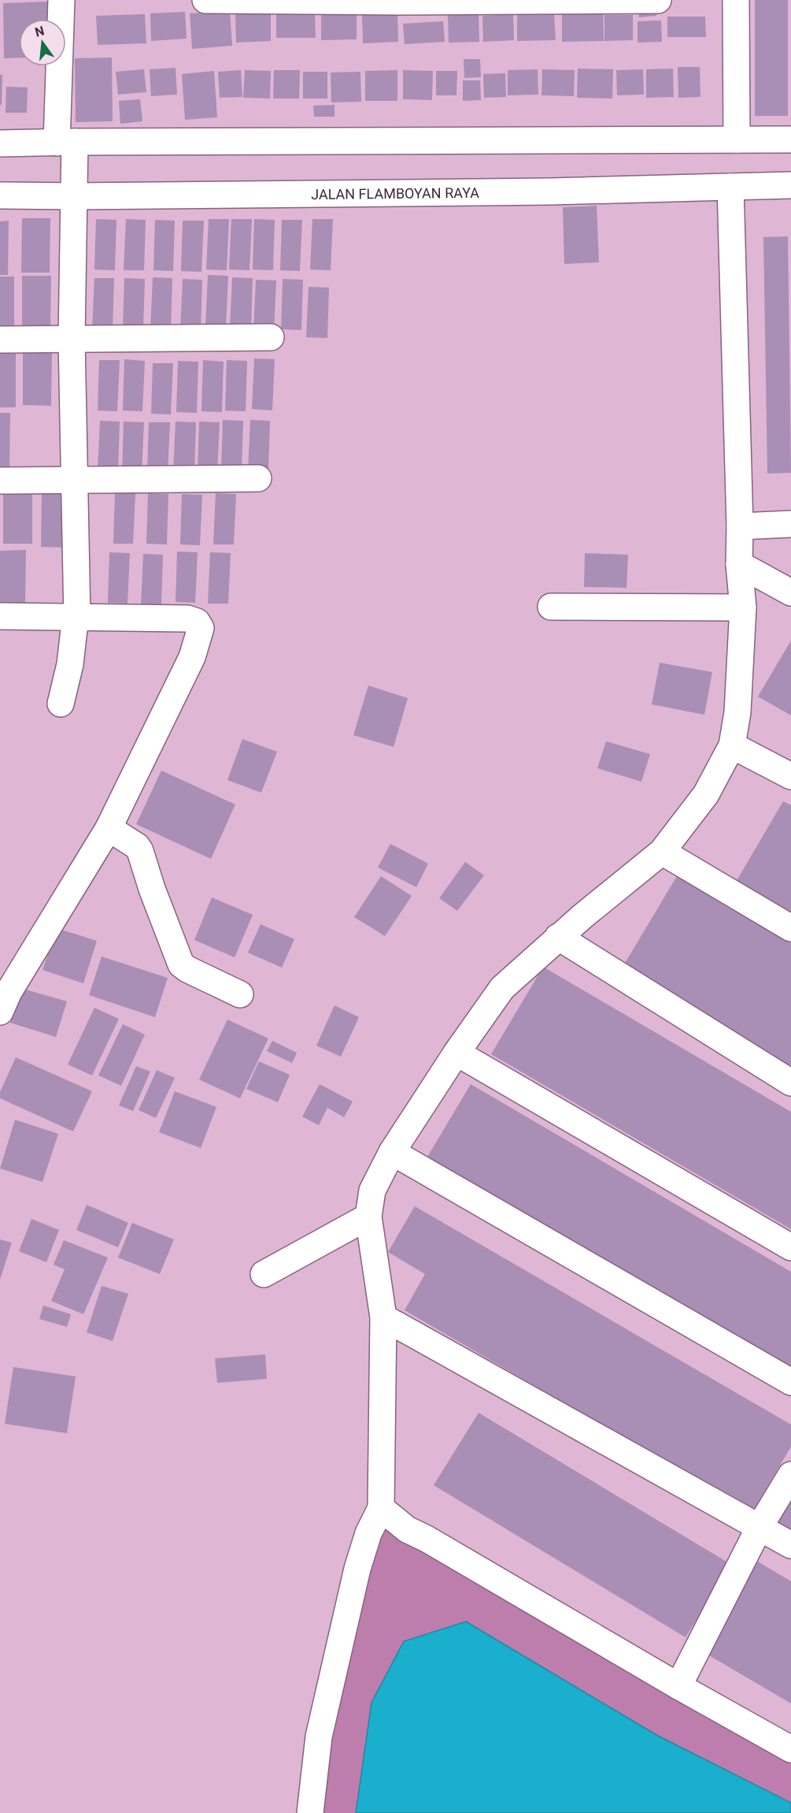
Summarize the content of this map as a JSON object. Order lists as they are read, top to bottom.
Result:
{
  "streets": {
    "street": ["JALAN FLAMBOYAN RAYA"]
  },
  "north": "top"
}
